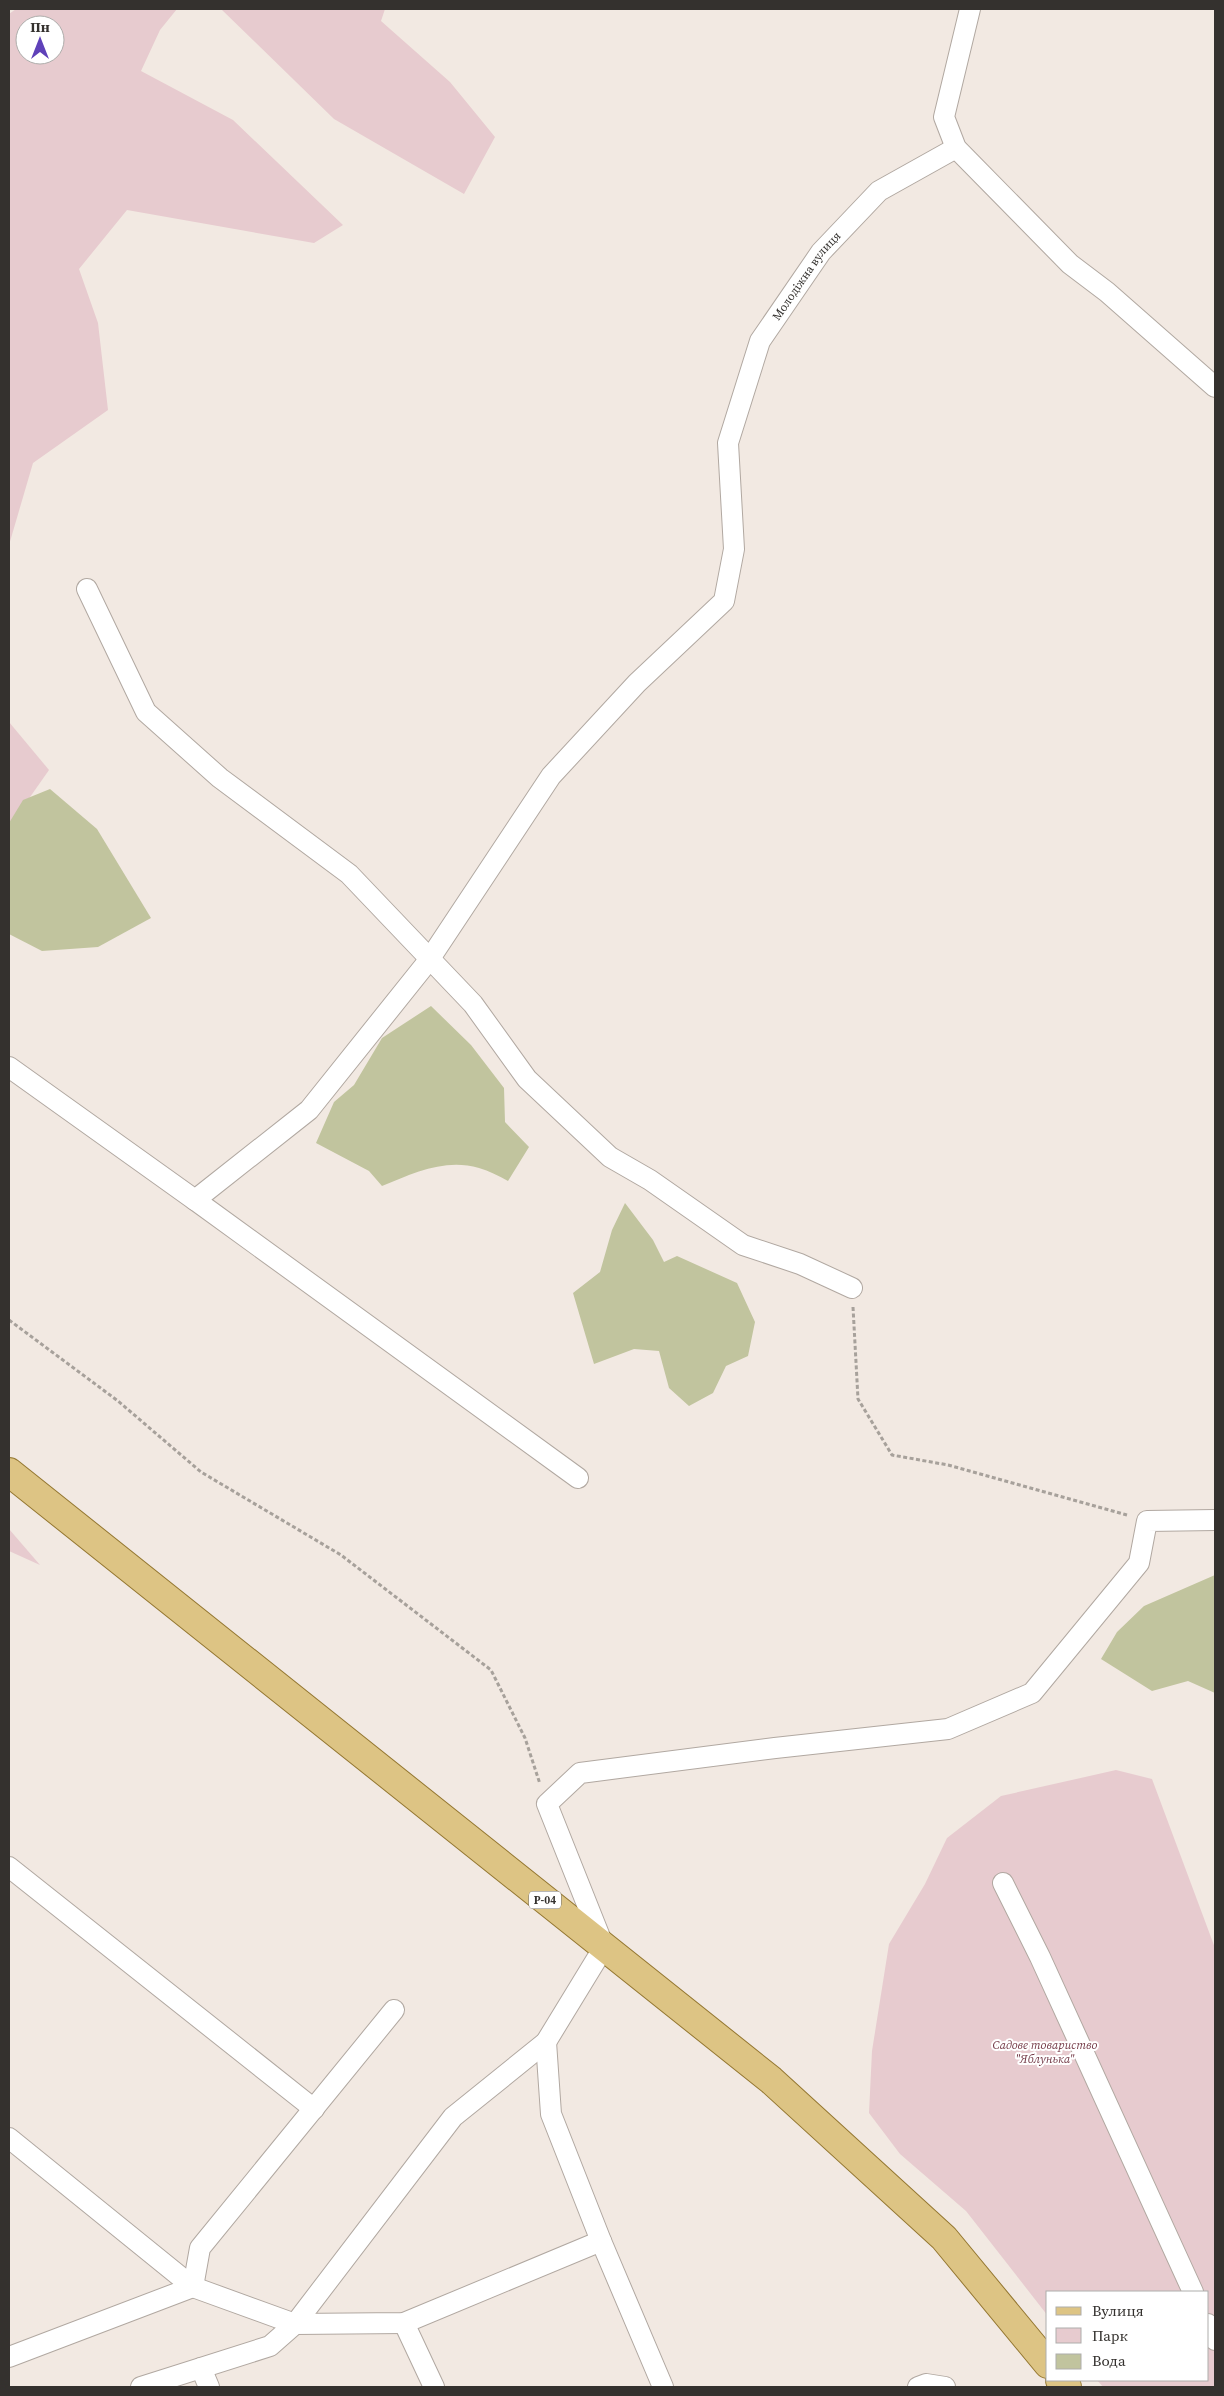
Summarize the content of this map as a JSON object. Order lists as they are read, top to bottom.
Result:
{
  "streets": {
    "main road": ["Р-04"],
    "street": ["Молодіжна вулиця"]
  },
  "parks": ["Садове товариство \"Яблунька\""],
  "legend": ["Вулиця", "Парк", "Вода"],
  "north": "top"
}
